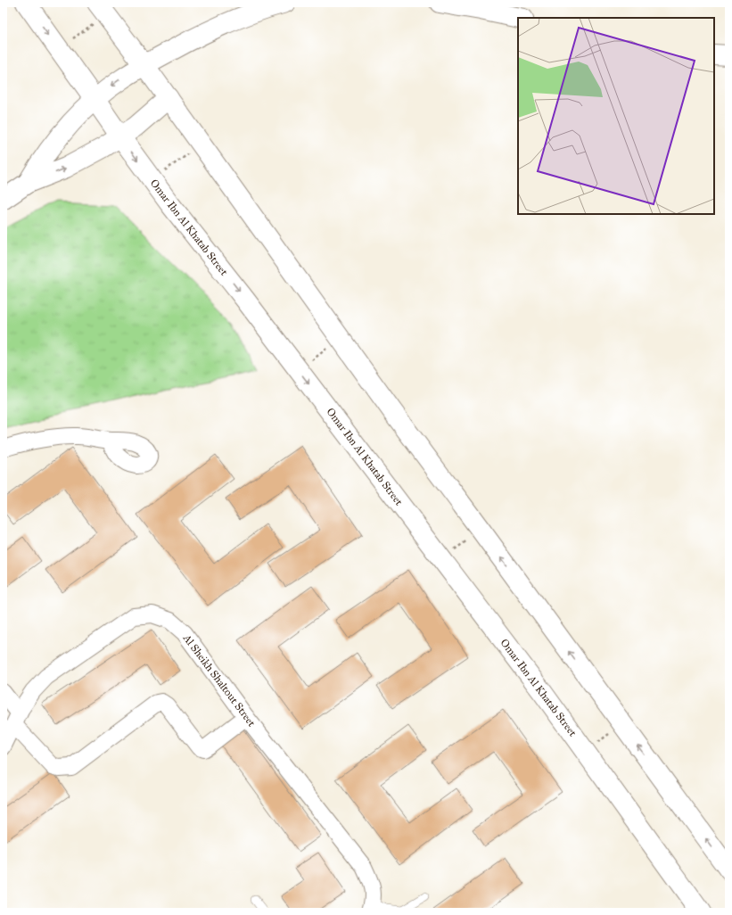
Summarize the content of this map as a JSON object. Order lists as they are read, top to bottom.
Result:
{
  "streets": {
    "street": ["Omar Ibn Al Khatab Street", "Al Sheikh Shaltout Street"]
  }
}
